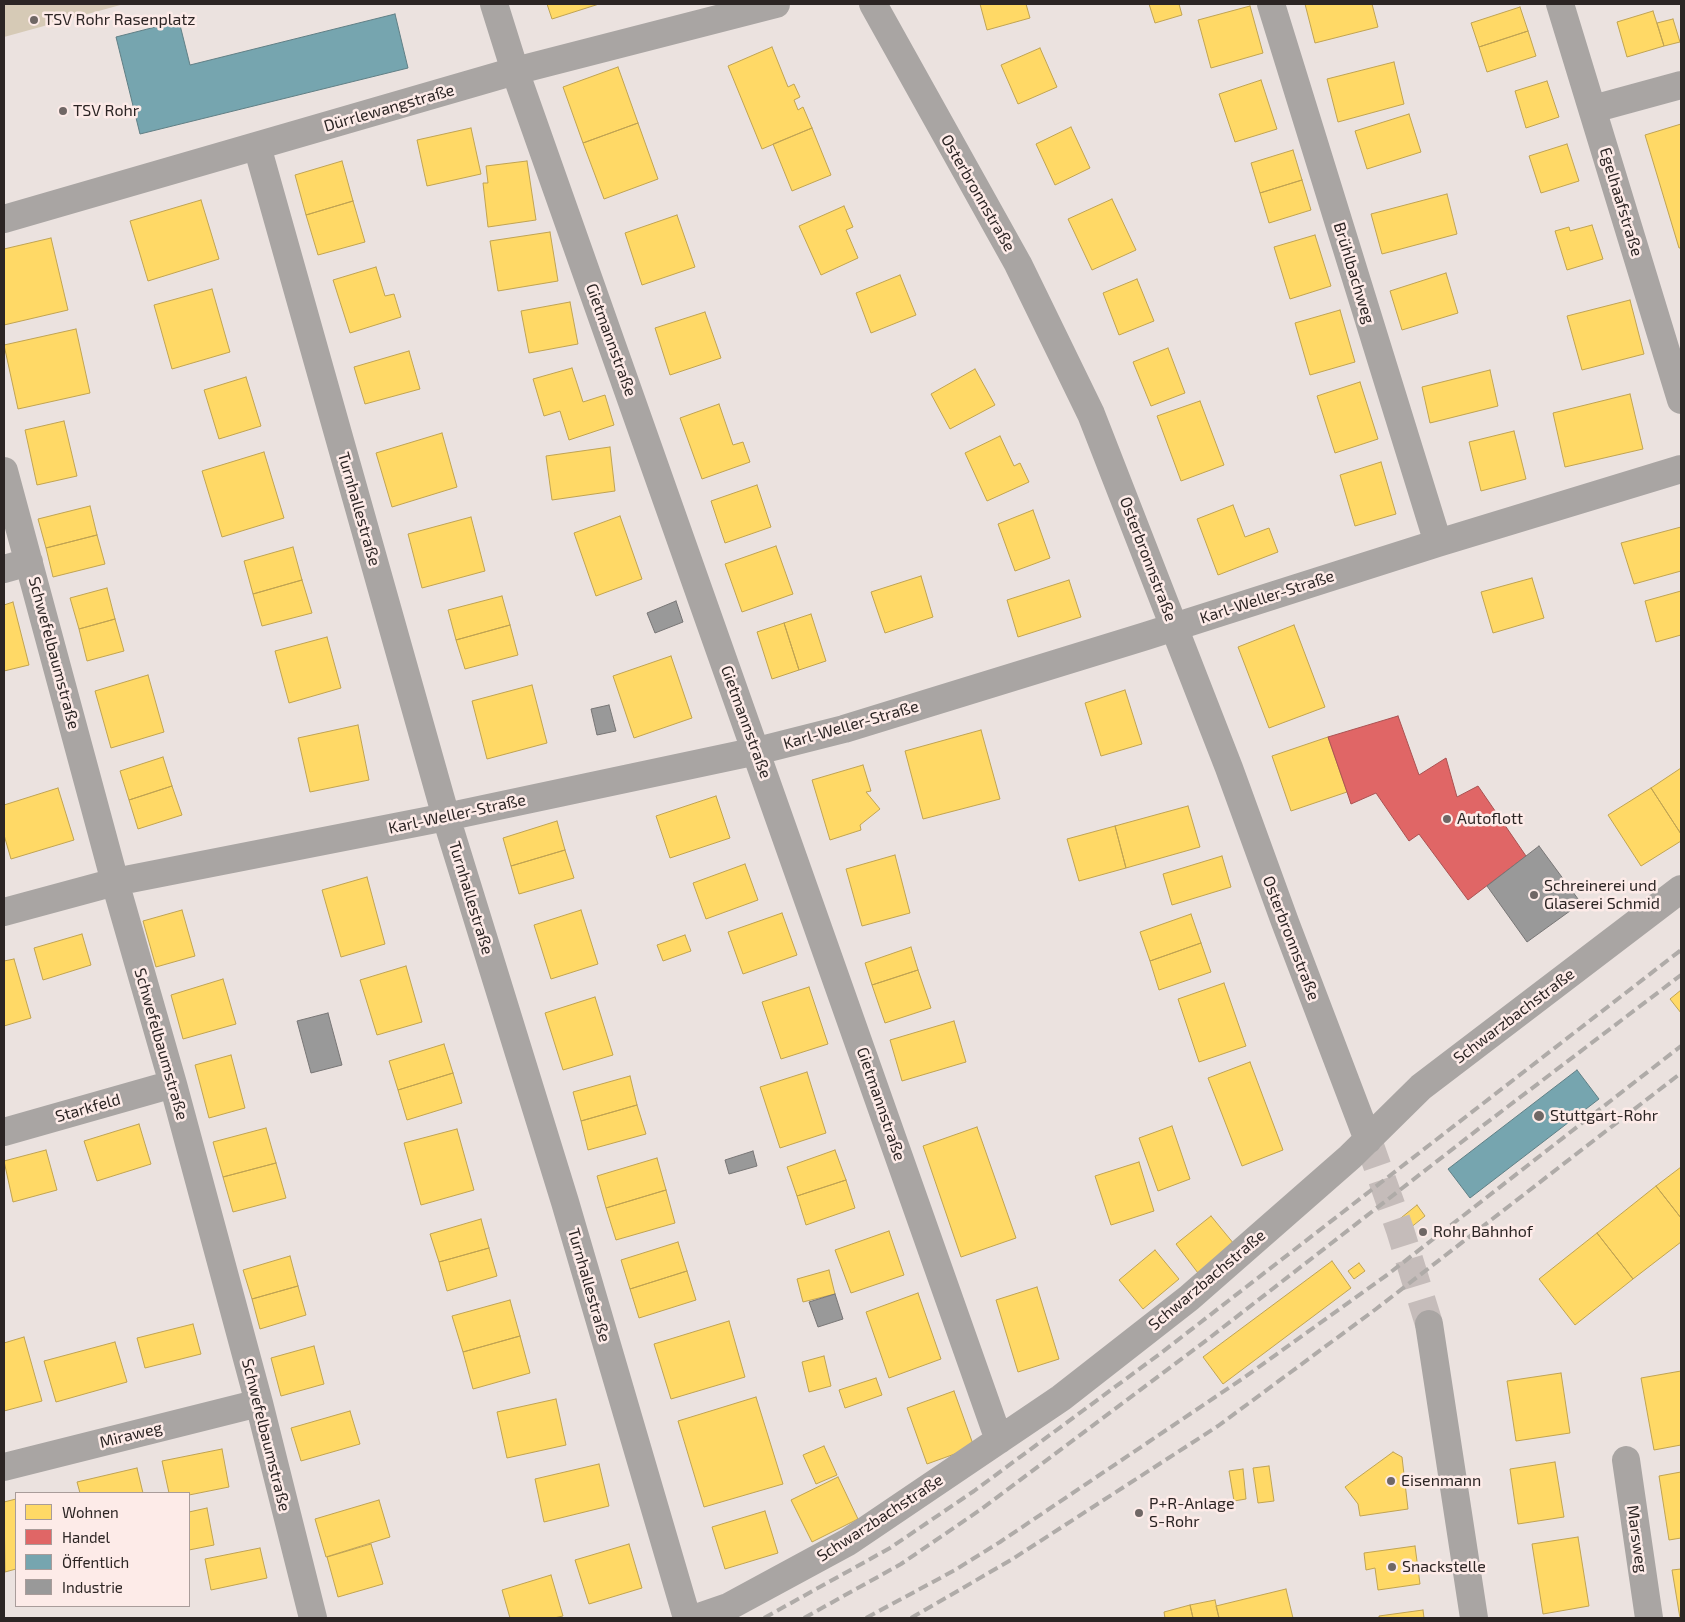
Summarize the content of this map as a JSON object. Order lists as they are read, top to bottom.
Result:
{
  "streets": {
    "street": [
      "Dürrlewangstraße",
      "Osterbronnstraße",
      "Egelhaafstraße",
      "Brühlbachweg",
      "Gietmannstraße",
      "Turnhallestraße",
      "Karl-Weller-Straße",
      "Schwefelbaumstraße",
      "Schwarzbachstraße",
      "Starkfeld",
      "Miraweg",
      "Marsweg"
    ]
  },
  "crossings": [
    ["Dürrlewangstraße", "Gietmannstraße"],
    ["Dürrlewangstraße", "Turnhallestraße"],
    ["Osterbronnstraße", "Karl-Weller-Straße"],
    ["Osterbronnstraße", "Schwarzbachstraße"],
    ["Brühlbachweg", "Karl-Weller-Straße"],
    ["Gietmannstraße", "Karl-Weller-Straße"],
    ["Gietmannstraße", "Schwarzbachstraße"],
    ["Turnhallestraße", "Karl-Weller-Straße"],
    ["Karl-Weller-Straße", "Schwefelbaumstraße"],
    ["Schwefelbaumstraße", "Starkfeld"],
    ["Schwefelbaumstraße", "Miraweg"]
  ],
  "places": [
    "TSV Rohr Rasenplatz",
    "TSV Rohr",
    "Autoflott",
    "Schreinerei und Glaserei Schmid",
    "Stuttgart-Rohr",
    "Rohr Bahnhof",
    "Eisenmann",
    "P+R-Anlage S-Rohr",
    "Snackstelle"
  ],
  "legend": [
    "Wohnen",
    "Handel",
    "Öffentlich",
    "Industrie"
  ]
}
